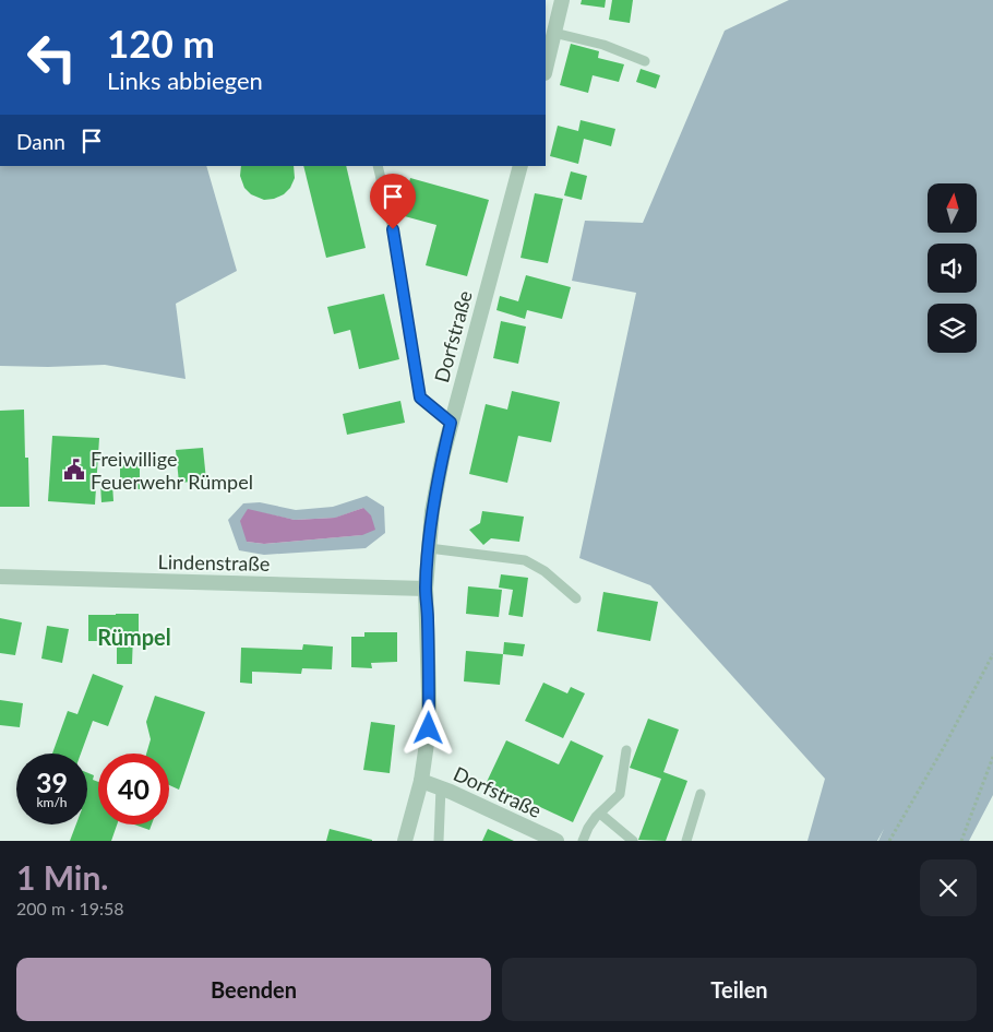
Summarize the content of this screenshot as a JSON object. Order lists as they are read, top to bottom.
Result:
{
  "streets": {
    "street": ["Dorfstraße", "Lindenstraße"]
  },
  "crossings": [
    ["Dorfstraße", "Lindenstraße"]
  ],
  "districts": ["Rümpel"],
  "places": {
    "public building": ["Freiwillige Feuerwehr Rümpel"]
  },
  "north": "top",
  "page": {
    "turn": ["120 m", "Links abbiegen"],
    "then": "Dann",
    "speed": "39 km/h",
    "limit": "40",
    "heading": ["1 Min.", "200 m · 19:58"],
    "buttons": ["Beenden", "Teilen"]
  }
}
